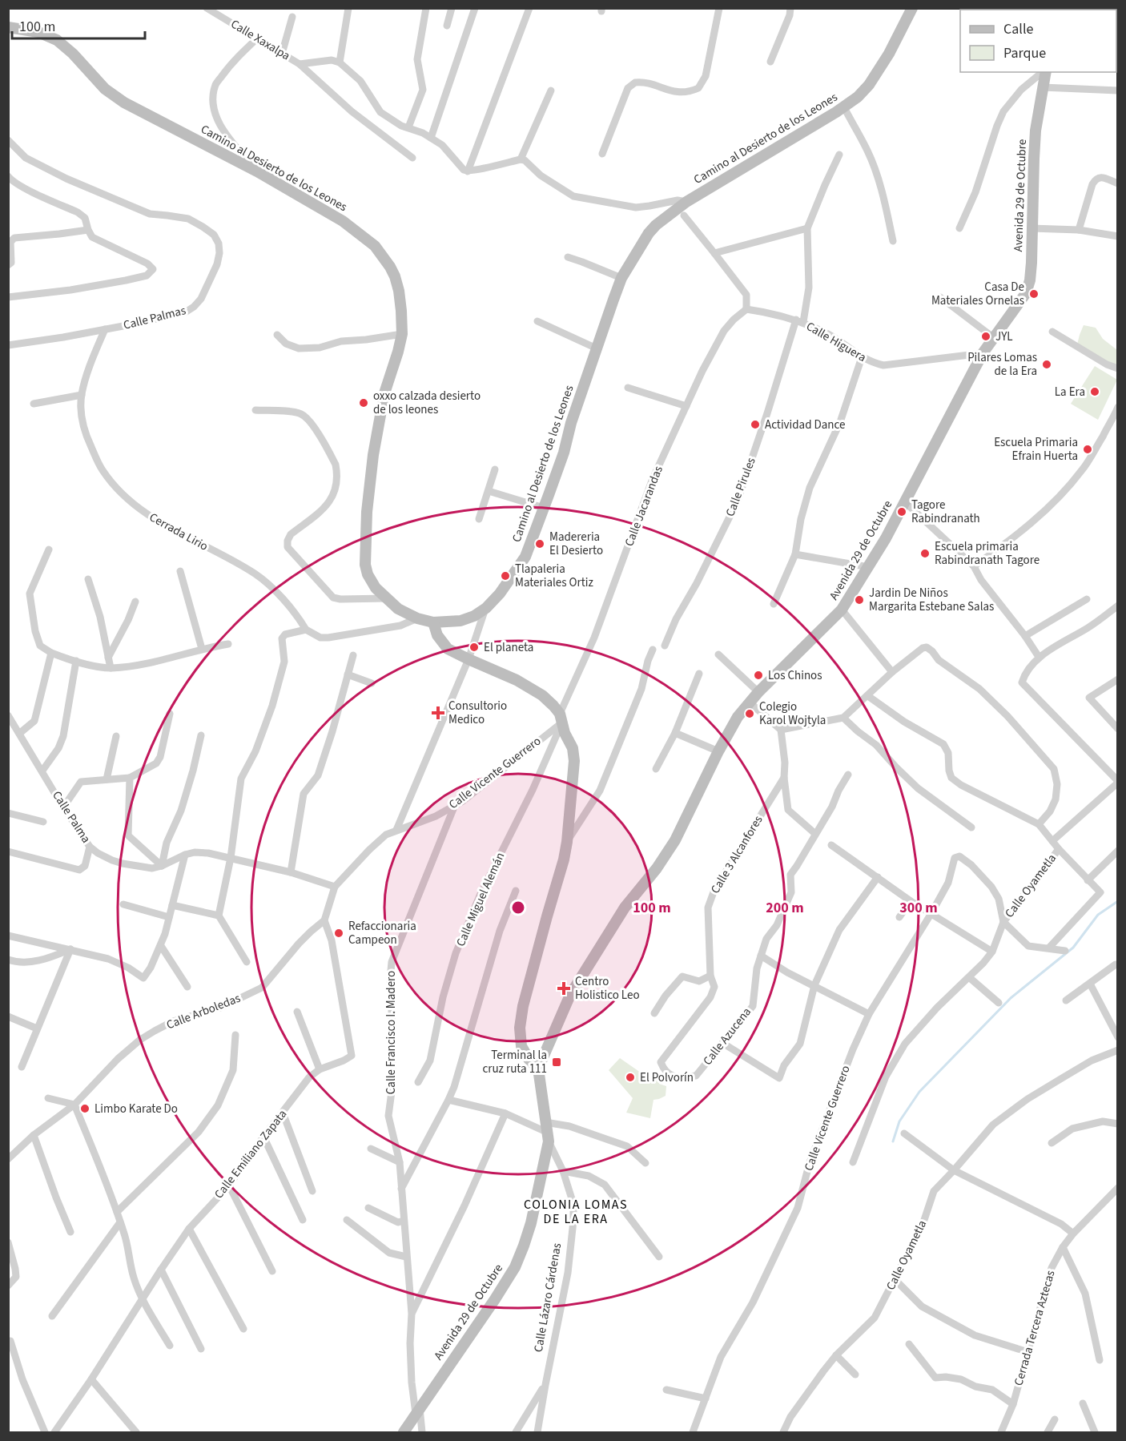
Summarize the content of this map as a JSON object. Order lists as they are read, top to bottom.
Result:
{
  "streets": {
    "street": [
      "Calle Xaxalpa",
      "Camino al Desierto de los Leones",
      "Avenida 29 de Octubre",
      "Calle Palmas",
      "Calle Higuera",
      "Calle Pirules",
      "Calle Jacarandas",
      "Cerrada Lirio",
      "Calle Vicente Guerrero",
      "Calle Palma",
      "Calle 3 Alcanfores",
      "Calle Oyametla",
      "Calle Miguel Alemán",
      "Calle Arboledas",
      "Calle Francisco I. Madero",
      "Calle Azucena",
      "Calle Emiliano Zapata",
      "Calle Lázaro Cárdenas",
      "Cerrada Tercera Aztecas"
    ]
  },
  "crossings": [
    ["Avenida 29 de Octubre", "Calle Higuera"],
    ["Avenida 29 de Octubre", "Calle Francisco I. Madero"],
    ["Avenida 29 de Octubre", "Calle Lázaro Cárdenas"],
    ["Calle Palmas", "Cerrada Lirio"],
    ["Calle Higuera", "Calle Pirules"],
    ["Calle Higuera", "Calle Jacarandas"],
    ["Calle Jacarandas", "Calle Vicente Guerrero"],
    ["Calle Jacarandas", "Calle Miguel Alemán"],
    ["Calle Vicente Guerrero", "Calle Palma"],
    ["Calle Vicente Guerrero", "Calle Oyametla"],
    ["Calle Vicente Guerrero", "Calle Miguel Alemán"],
    ["Calle Vicente Guerrero", "Calle Francisco I. Madero"],
    ["Calle 3 Alcanfores", "Calle Azucena"],
    ["Calle Arboledas", "Calle Emiliano Zapata"]
  ],
  "districts": ["COLONIA LOMAS DE LA ERA"],
  "places": {
    "other": [
      "Casa De Materiales Ornelas",
      "JYL",
      "Pilares Lomas de la Era",
      "La Era",
      "oxxo calzada desierto de los leones",
      "Actividad Dance",
      "Escuela Primaria Efrain Huerta",
      "Tagore Rabindranath",
      "Madereria El Desierto",
      "Escuela primaria Rabindranath Tagore",
      "Tlapaleria Materiales Ortiz",
      "Jardin De Niños Margarita Estebane Salas",
      "El planeta",
      "Los Chinos",
      "Colegio Karol Wojtyla",
      "Refaccionaria Campeon",
      "El Polvorín",
      "Limbo Karate Do"
    ],
    "health": ["Consultorio Medico", "Centro Holistico Leo"],
    "transit": ["Terminal la cruz ruta 111"]
  },
  "legend": ["Calle", "Parque"],
  "scale_bar": "100 m",
  "rings": ["100 m", "200 m", "300 m"]
}
